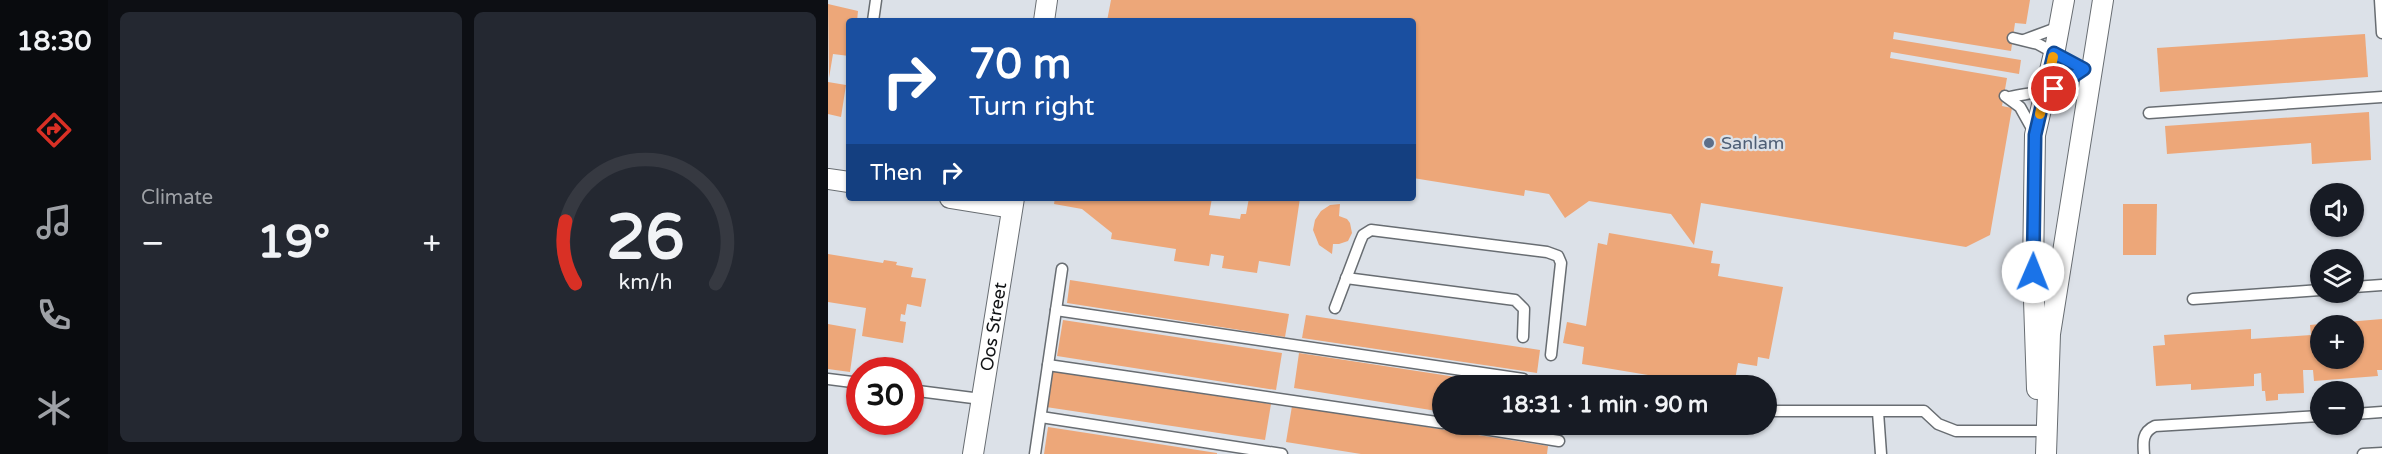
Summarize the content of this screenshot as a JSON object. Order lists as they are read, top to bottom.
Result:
{
  "streets": {
    "street": ["Oos Street"]
  },
  "places": ["Sanlam"],
  "page": {
    "tabs": "18:30",
    "tile": "Climate",
    "turn": ["70 m", "Turn right"],
    "then": "Then",
    "map_buttons": ["+", "−"],
    "heat": ["−", "19°", "+"],
    "limit": "30",
    "trip": "18:31 · 1 min · 90 m",
    "gauge": ["26", "km/h"]
  }
}
